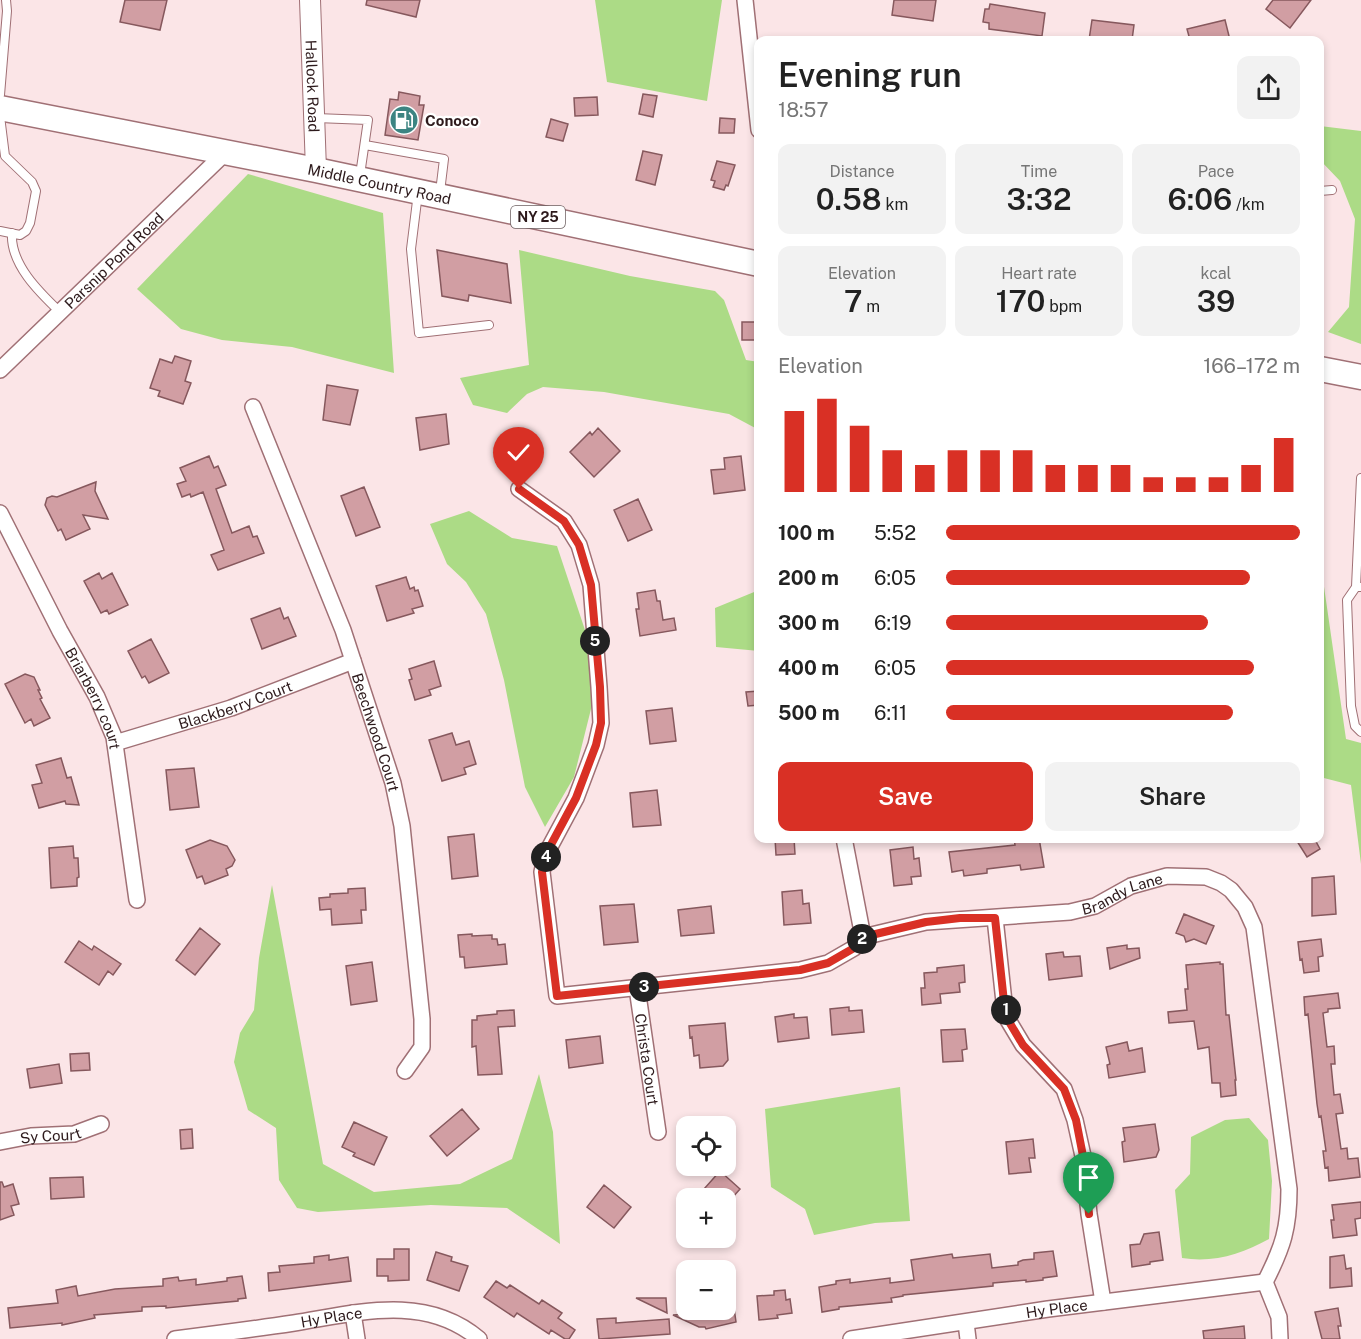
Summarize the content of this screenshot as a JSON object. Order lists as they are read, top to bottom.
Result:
{
  "streets": {
    "main road": ["Middle Country Road", "NY 25"],
    "street": [
      "Hallock Road",
      "Parsnip Pond Road",
      "Briarberry court",
      "Blackberry Court",
      "Beechwood Court",
      "Brandy Lane",
      "Christa Court",
      "Sy Court",
      "Hy Place"
    ]
  },
  "crossings": [
    ["Hallock Road", "Middle Country Road"],
    ["Middle Country Road", "Parsnip Pond Road"],
    ["Briarberry court", "Blackberry Court"],
    ["Blackberry Court", "Beechwood Court"],
    ["Brandy Lane", "Christa Court"],
    ["Brandy Lane", "Hy Place"]
  ],
  "places": {
    "fuel station": ["Conoco"]
  },
  "page": {
    "heading": ["Evening run", "18:57"],
    "stats": [
      ["Distance", "0.58 km"],
      ["Time", "3:32"],
      ["Pace", "6:06 /km"],
      ["Elevation", "7 m"],
      ["Heart rate", "170 bpm"],
      ["kcal", "39"]
    ],
    "chart": ["Elevation", "166–172 m"],
    "list": [
      {
        "name": "100 m",
        "note": "5:52"
      },
      {
        "name": "200 m",
        "note": "6:05"
      },
      {
        "name": "300 m",
        "note": "6:19"
      },
      {
        "name": "400 m",
        "note": "6:05"
      },
      {
        "name": "500 m",
        "note": "6:11"
      }
    ],
    "pins": [
      "5",
      "4",
      "2",
      "3",
      "1"
    ],
    "buttons": ["Save", "Share"],
    "map_buttons": ["+", "−"]
  }
}
